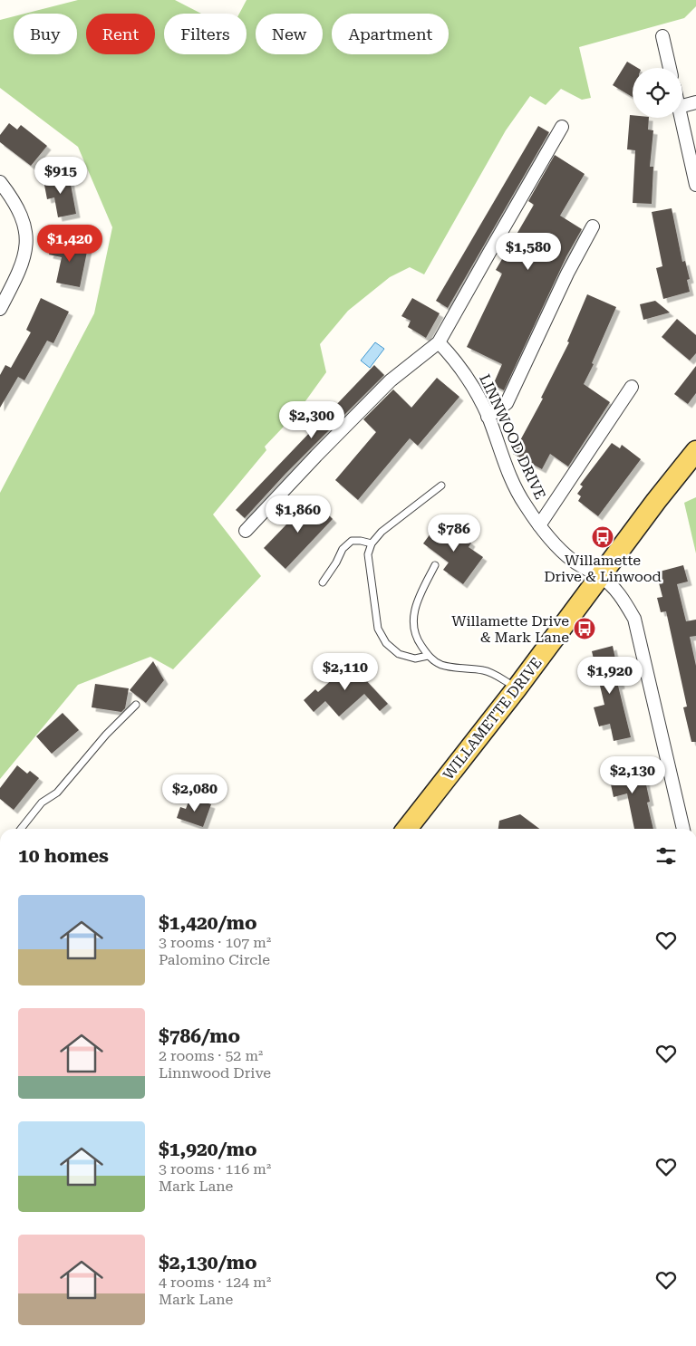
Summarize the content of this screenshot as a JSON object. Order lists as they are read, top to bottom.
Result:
{
  "streets": {
    "main road": ["WILLAMETTE DRIVE"],
    "street": ["LINNWOOD DRIVE"]
  },
  "crossings": [
    ["LINNWOOD DRIVE", "WILLAMETTE DRIVE"]
  ],
  "places": {
    "bus stop": ["Willamette Drive & Linwood", "Willamette Drive & Mark Lane"]
  },
  "page": {
    "chip": [
      "Buy",
      "Rent",
      "Filters",
      "New",
      "Apartment"
    ],
    "price": [
      "$915",
      "$1,420",
      "$1,580",
      "$2,300",
      "$1,860",
      "$786",
      "$2,110",
      "$1,920",
      "$2,130",
      "$2,080"
    ],
    "heading": "10 homes",
    "list": [
      {
        "name": "$1,420/mo",
        "note": "3 rooms · 107 m² · Palomino Circle"
      },
      {
        "name": "$786/mo",
        "note": "2 rooms · 52 m² · Linnwood Drive"
      },
      {
        "name": "$1,920/mo",
        "note": "3 rooms · 116 m² · Mark Lane"
      },
      {
        "name": "$2,130/mo",
        "note": "4 rooms · 124 m² · Mark Lane"
      }
    ]
  }
}
